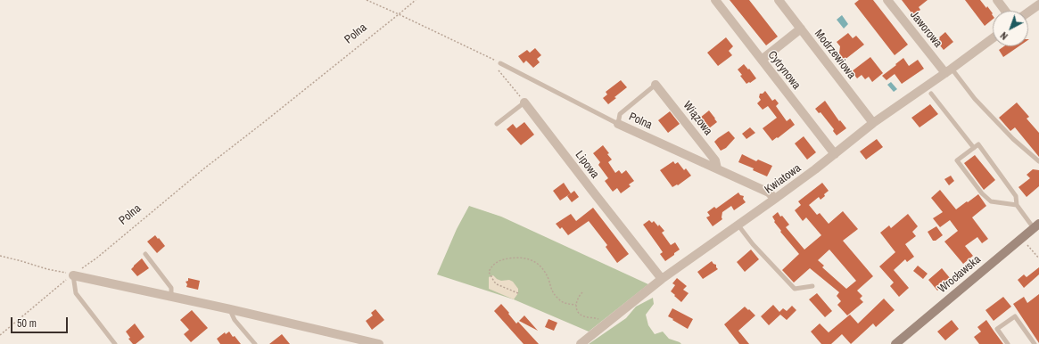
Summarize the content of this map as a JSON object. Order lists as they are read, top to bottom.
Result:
{
  "streets": {
    "main road": ["Wrocławska"],
    "street": [
      "Jaworowa",
      "Polna",
      "Modrzewiowa",
      "Cytrynowa",
      "Wiązowa",
      "Lipowa",
      "Kwiatowa"
    ]
  },
  "crossings": [
    ["Jaworowa", "Kwiatowa"],
    ["Polna", "Wiązowa"],
    ["Polna", "Kwiatowa"],
    ["Modrzewiowa", "Kwiatowa"],
    ["Cytrynowa", "Kwiatowa"],
    ["Lipowa", "Kwiatowa"]
  ],
  "scale_bar": "50 m",
  "north": "bottom left"
}
